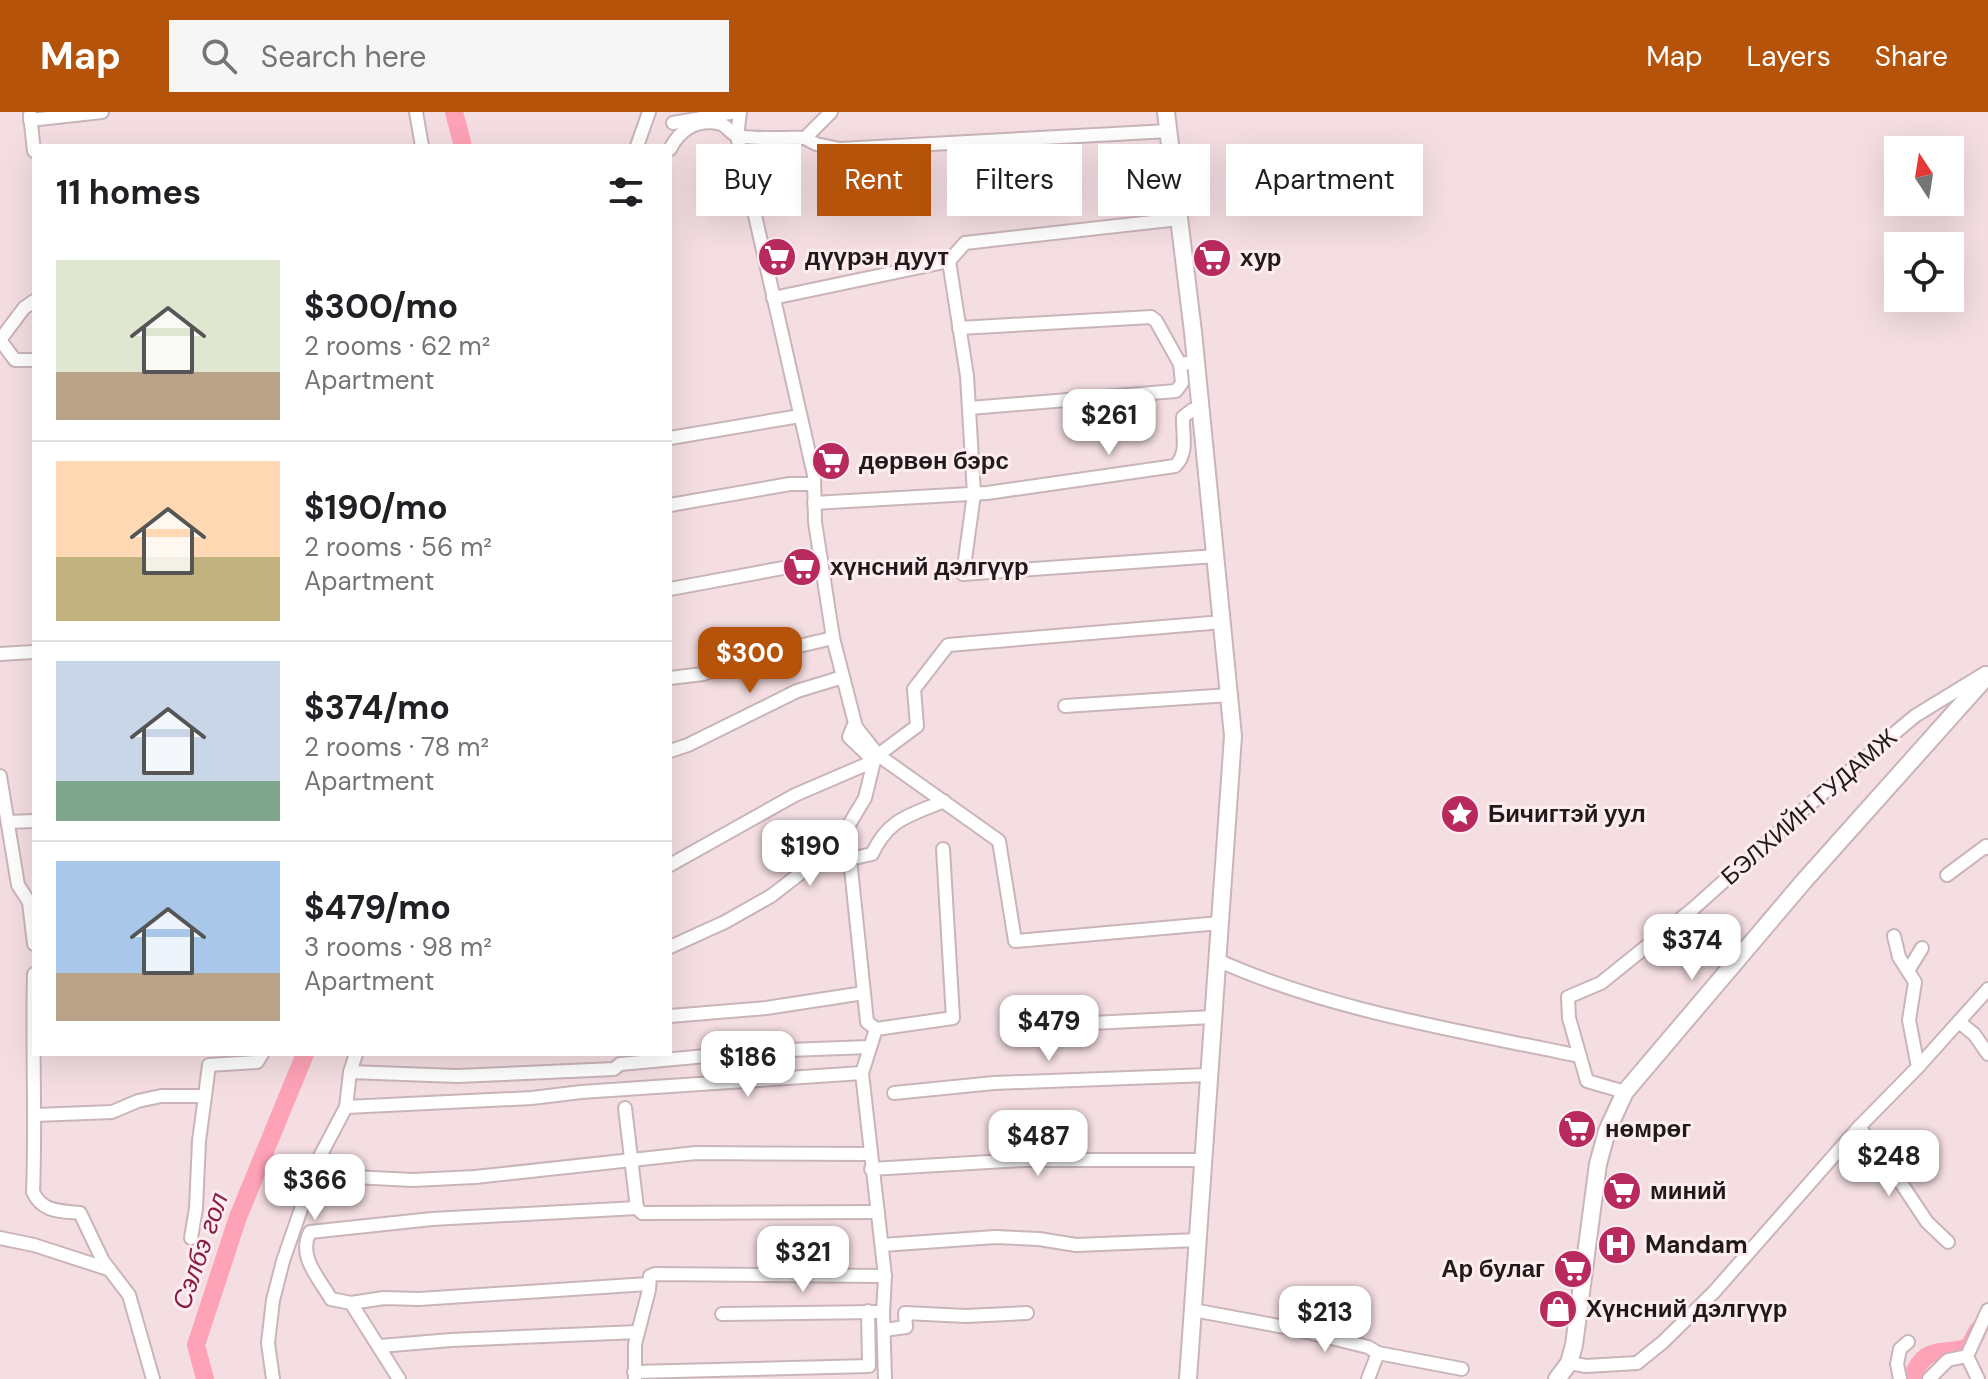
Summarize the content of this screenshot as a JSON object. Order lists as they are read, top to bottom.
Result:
{
  "streets": {
    "street": ["БЭЛХИЙН ГУДАМЖ"]
  },
  "water": ["Сэлбэ гол"],
  "places": {
    "supermarket": [
      "дүүрэн дуут",
      "хур",
      "дөрвөн бэрс",
      "хүнсний дэлгүүр",
      "нөмрөг",
      "миний",
      "Ар булаг"
    ],
    "place": ["Бичигтэй уул"],
    "hospital": ["Mandam"],
    "shop": ["Хүнсний дэлгүүр"]
  },
  "north": "top",
  "page": {
    "header": "Map",
    "search": "Search here",
    "nav": ["Map", "Layers", "Share"],
    "chip": [
      "Buy",
      "Rent",
      "Filters",
      "New",
      "Apartment"
    ],
    "heading": "11 homes",
    "list": [
      {
        "name": "$300/mo",
        "note": "2 rooms · 62 m² · Apartment"
      },
      {
        "name": "$190/mo",
        "note": "2 rooms · 56 m² · Apartment"
      },
      {
        "name": "$374/mo",
        "note": "2 rooms · 78 m² · Apartment"
      },
      {
        "name": "$479/mo",
        "note": "3 rooms · 98 m² · Apartment"
      }
    ],
    "price": [
      "$261",
      "$300",
      "$190",
      "$374",
      "$479",
      "$186",
      "$487",
      "$248",
      "$366",
      "$321",
      "$213"
    ]
  }
}
